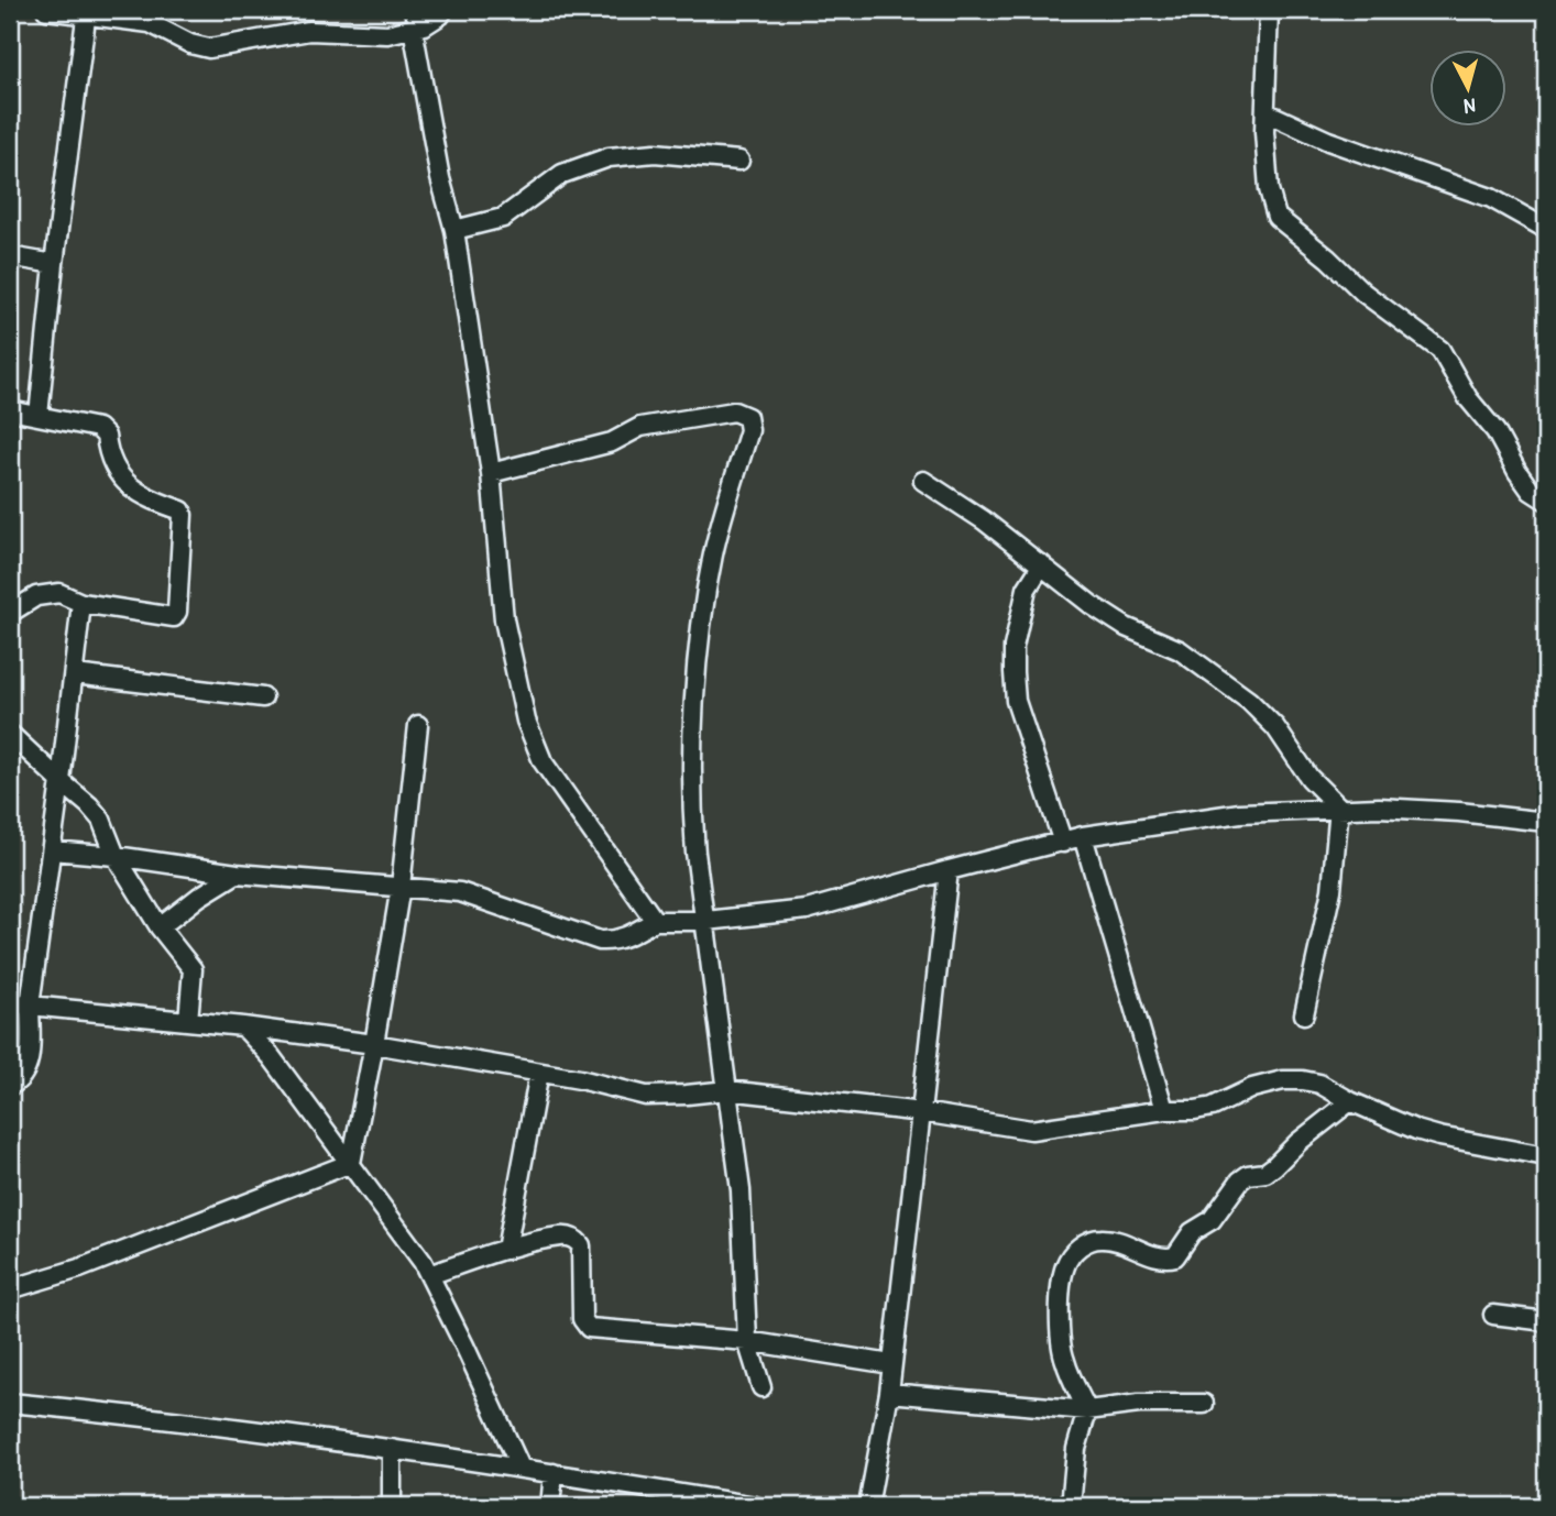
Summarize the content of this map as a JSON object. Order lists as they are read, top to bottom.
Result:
{
  "north": "bottom"
}
